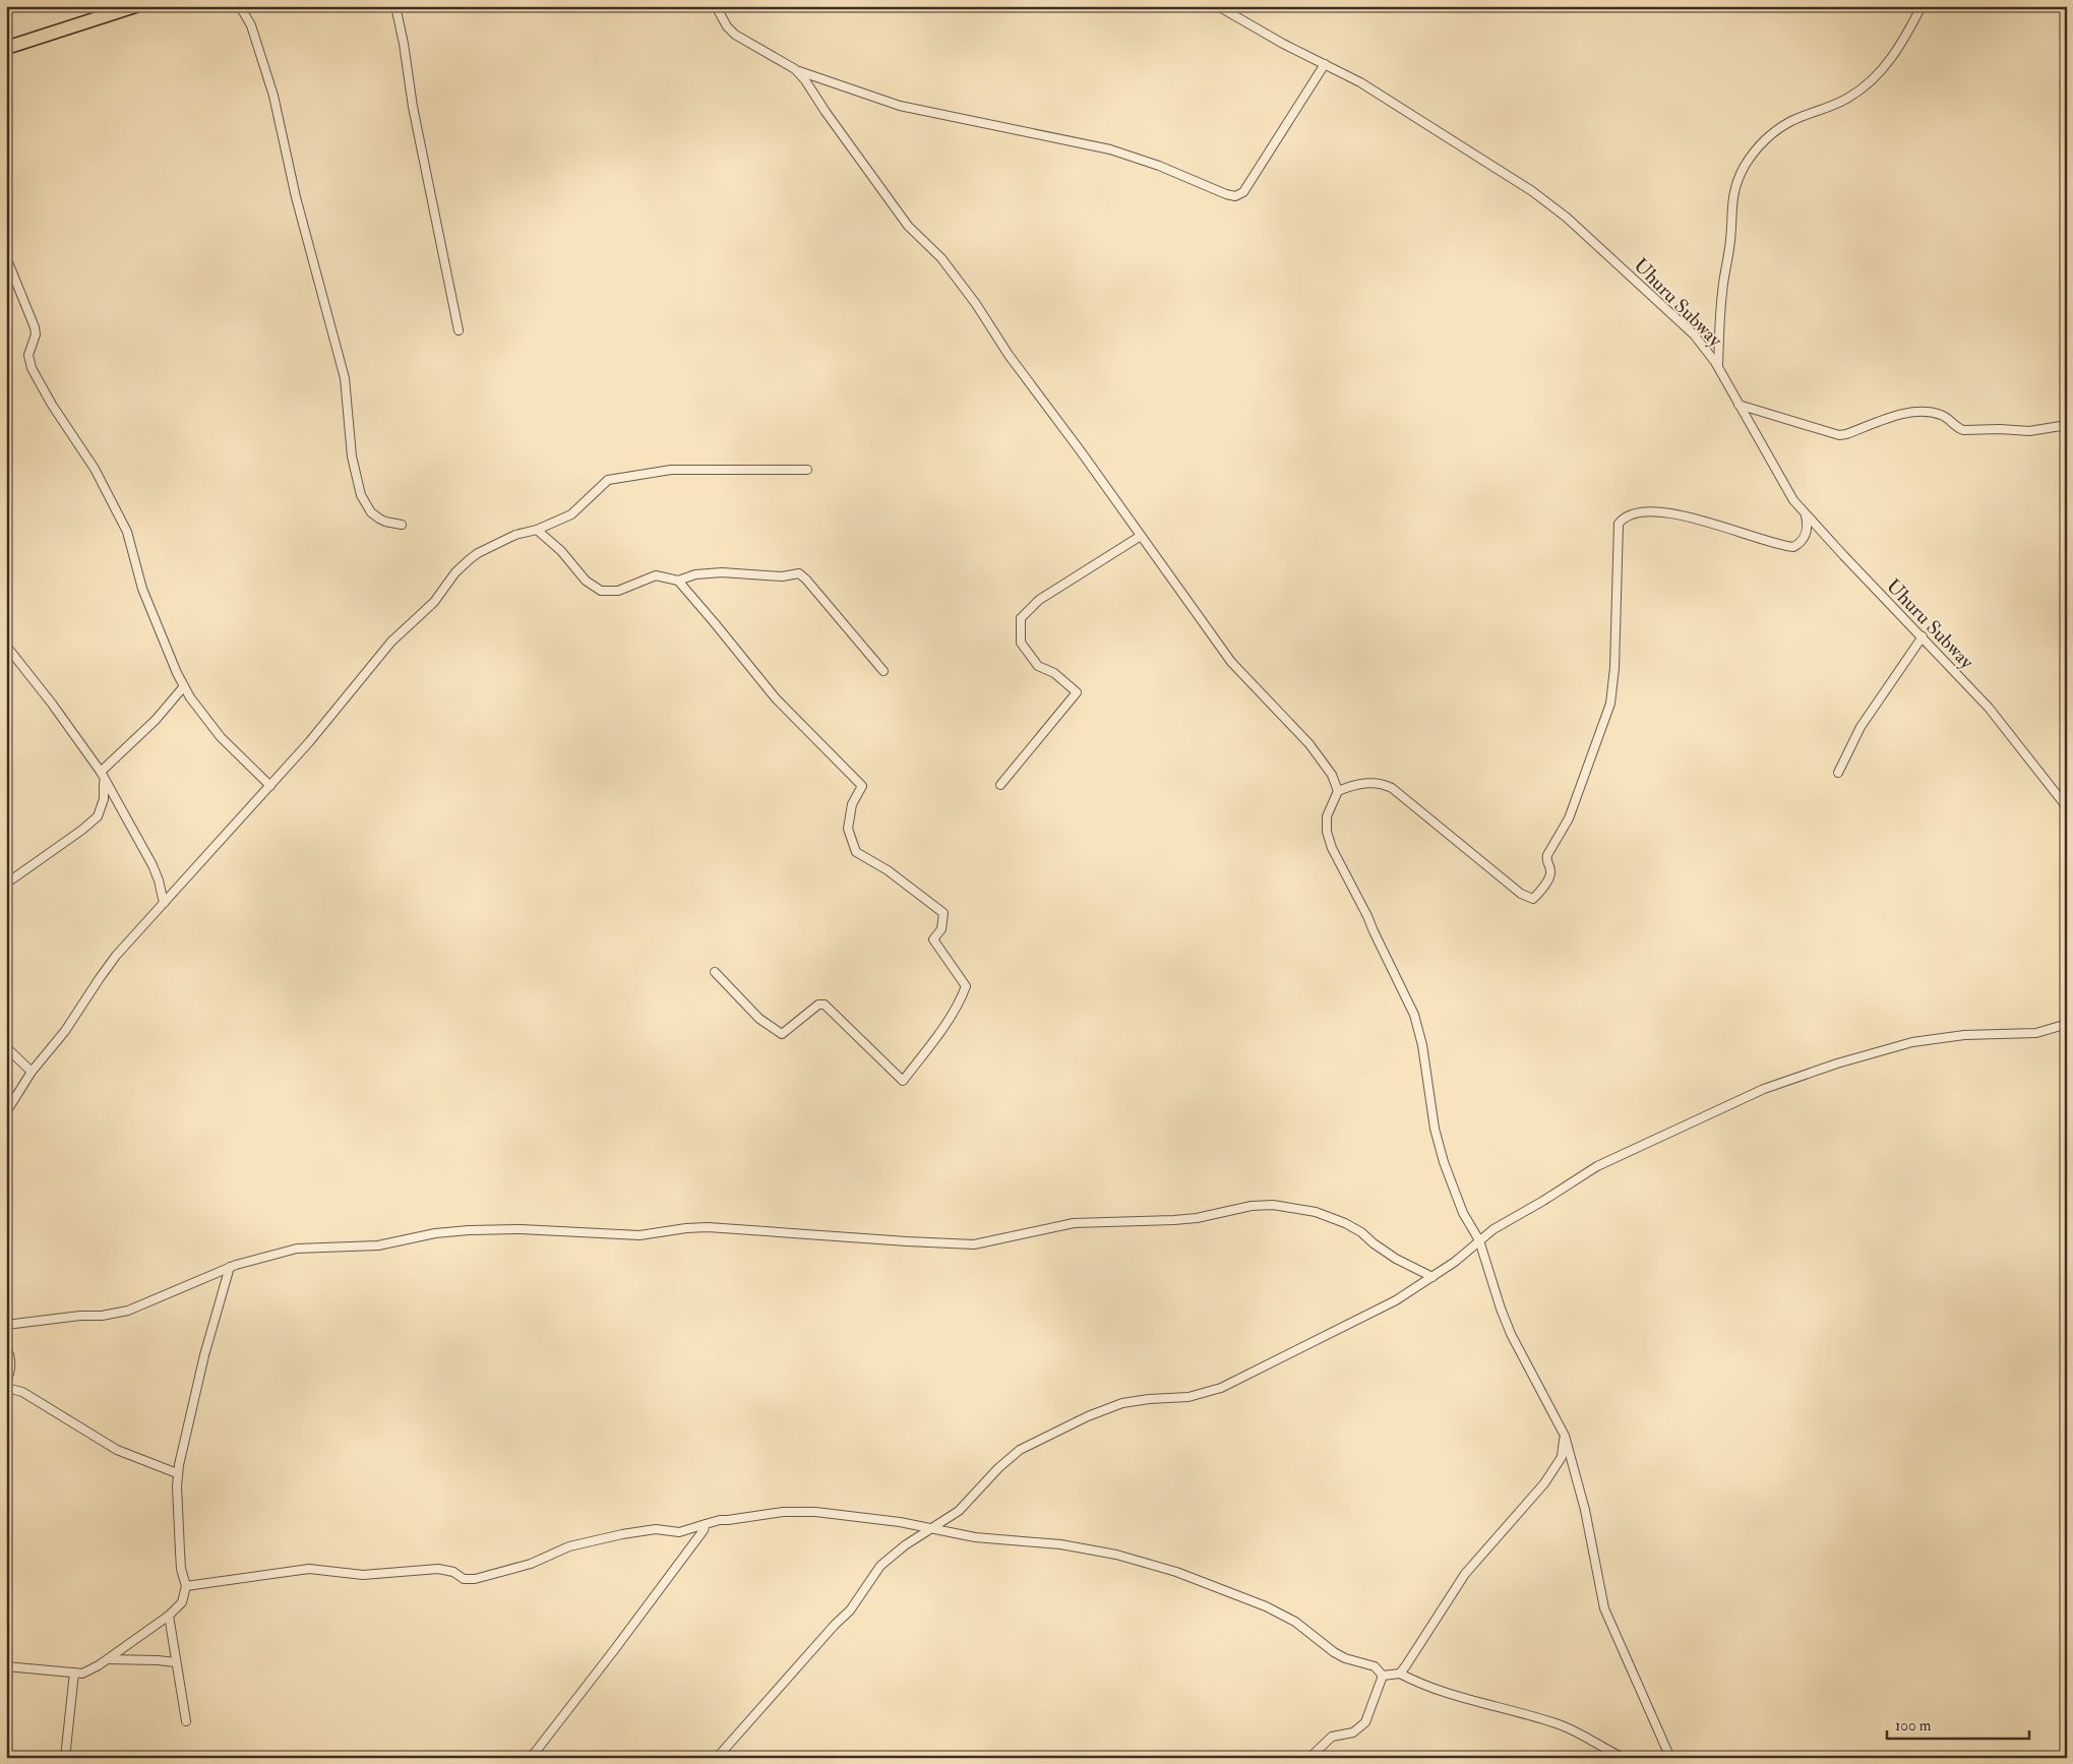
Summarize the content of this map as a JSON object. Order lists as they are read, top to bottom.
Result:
{
  "streets": {
    "street": ["Uhuru Subway"]
  },
  "scale_bar": "100 m"
}
